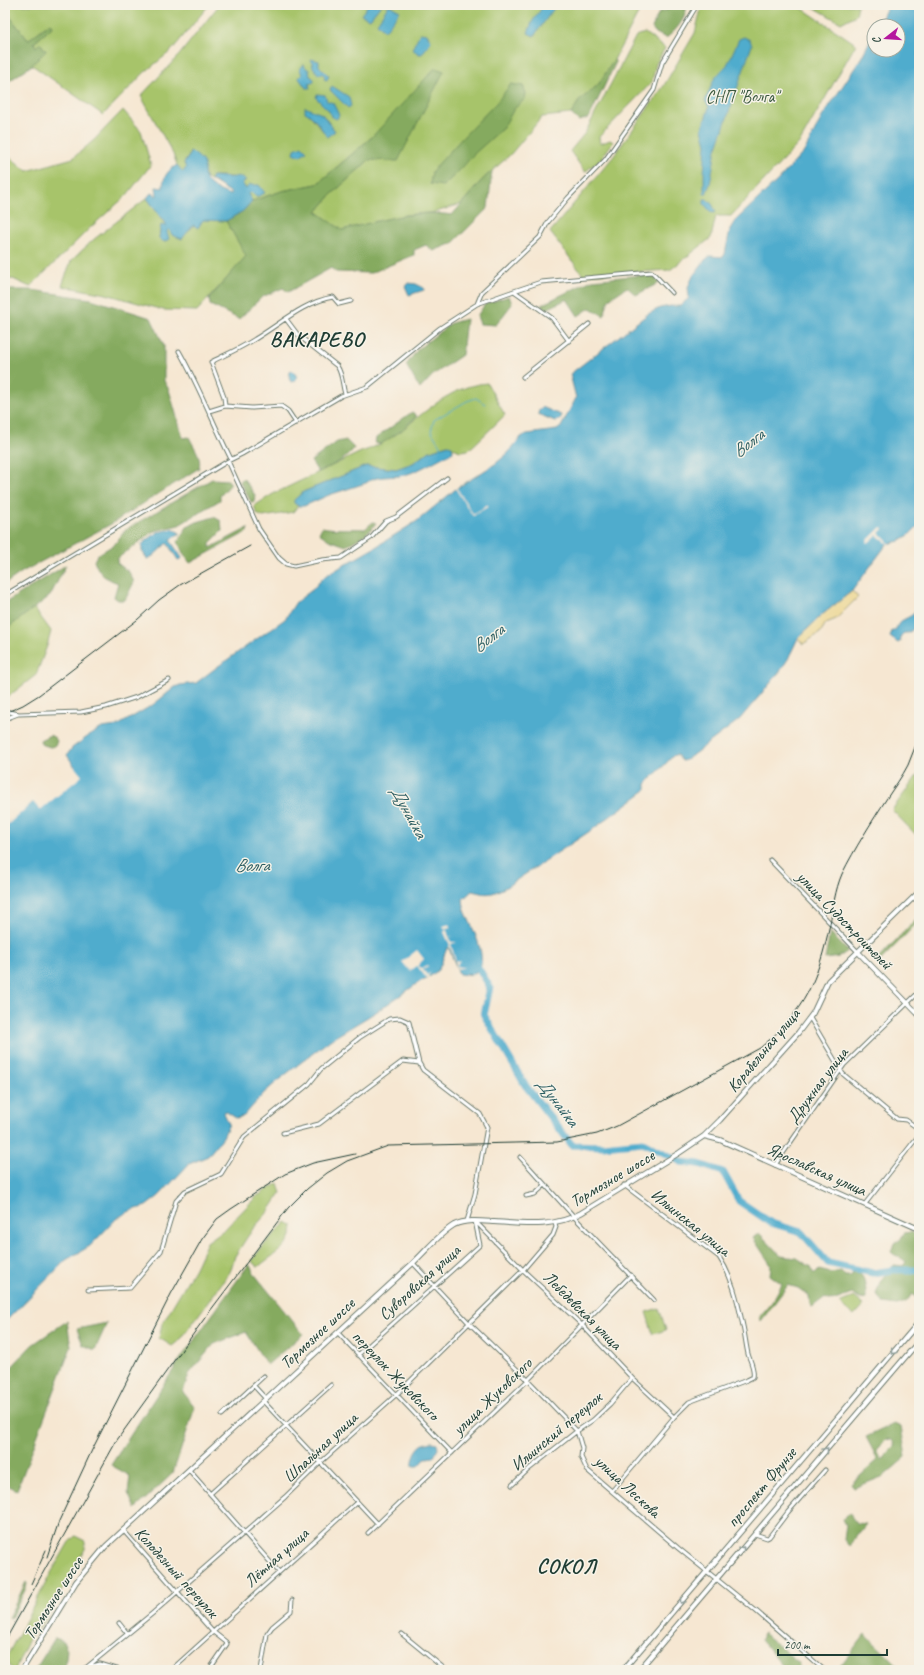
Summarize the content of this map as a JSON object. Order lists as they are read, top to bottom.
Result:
{
  "streets": {
    "street": [
      "улица Судостроителей",
      "Корабельная улица",
      "Дружная улица",
      "Ярославская улица",
      "Тормозное шоссе",
      "Ильинская улица",
      "Суворовская улица",
      "Лебедевская улица",
      "переулок Жуковского",
      "улица Жуковского",
      "Ильинский переулок",
      "Шпальная улица",
      "улица Лескова",
      "проспект Фрунзе",
      "Лётная улица",
      "Колодезный переулок"
    ]
  },
  "crossings": [
    ["улица Судостроителей", "Корабельная улица"],
    ["улица Судостроителей", "Дружная улица"],
    ["Корабельная улица", "Ярославская улица"],
    ["Корабельная улица", "Тормозное шоссе"],
    ["Дружная улица", "Ярославская улица"],
    ["Ярославская улица", "Тормозное шоссе"],
    ["Тормозное шоссе", "Ильинская улица"],
    ["Тормозное шоссе", "Суворовская улица"],
    ["Тормозное шоссе", "Лебедевская улица"],
    ["Тормозное шоссе", "переулок Жуковского"],
    ["Тормозное шоссе", "Шпальная улица"],
    ["Тормозное шоссе", "Колодезный переулок"],
    ["Ильинская улица", "Лебедевская улица"],
    ["Суворовская улица", "Лебедевская улица"],
    ["Суворовская улица", "переулок Жуковского"],
    ["Лебедевская улица", "улица Жуковского"],
    ["Лебедевская улица", "Ильинский переулок"],
    ["Лебедевская улица", "Шпальная улица"],
    ["переулок Жуковского", "улица Жуковского"],
    ["переулок Жуковского", "Шпальная улица"],
    ["Ильинский переулок", "улица Лескова"],
    ["Шпальная улица", "Колодезный переулок"],
    ["улица Лескова", "проспект Фрунзе"],
    ["Лётная улица", "Колодезный переулок"]
  ],
  "districts": ["ВАКАРЕВО", "СОКОЛ"],
  "water": ["Волга", "Дунайка"],
  "parks": ["СНП \"Волга\""],
  "scale_bar": "200 m",
  "north": "left"
}
